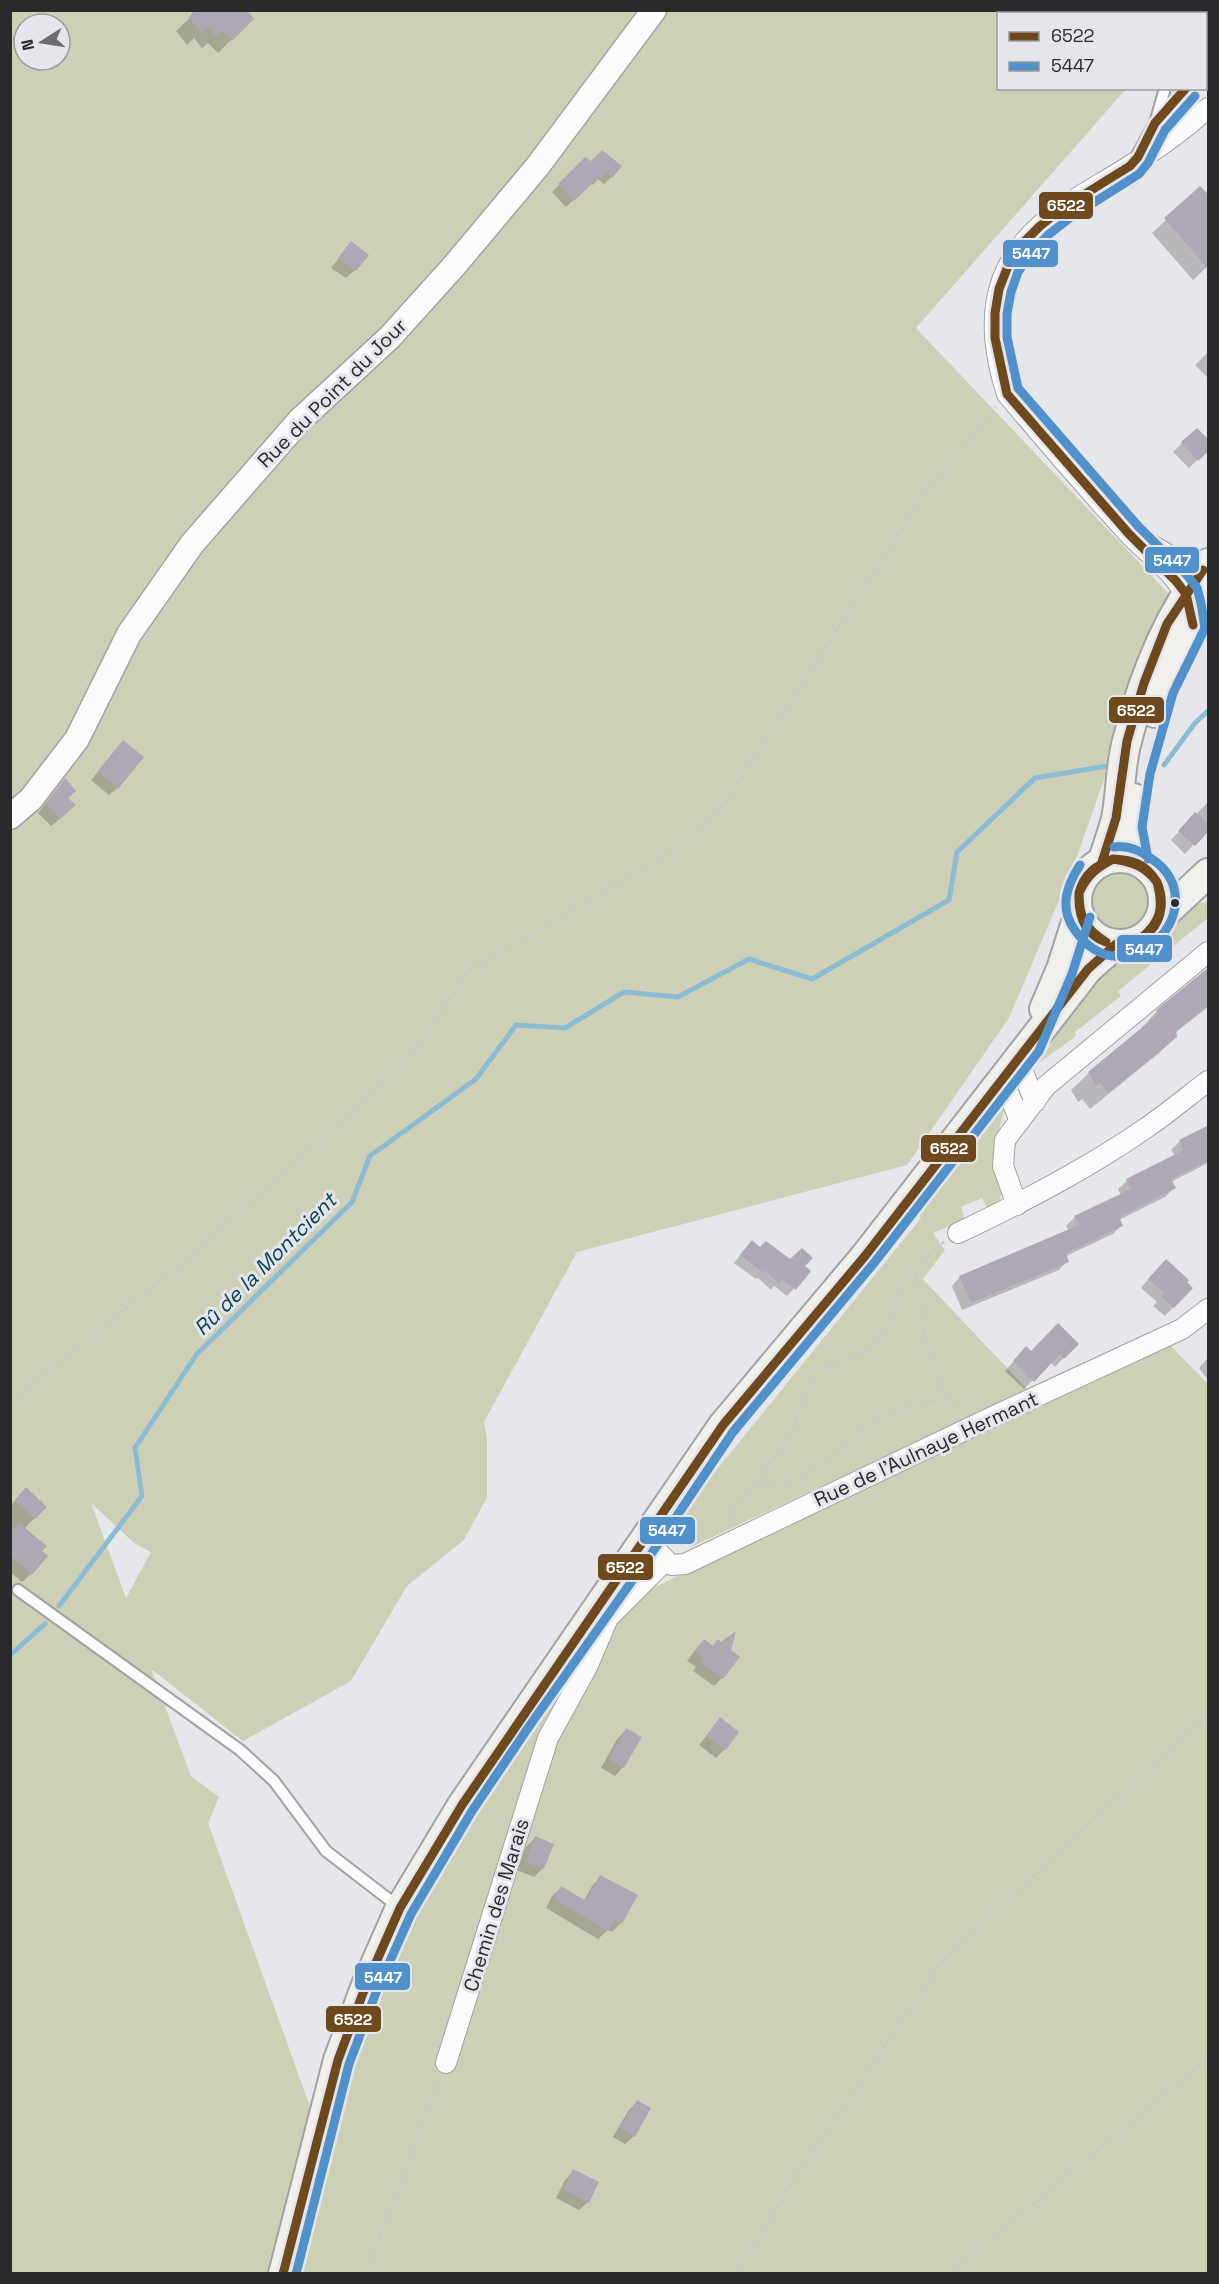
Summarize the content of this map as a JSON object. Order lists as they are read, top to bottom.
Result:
{
  "streets": {
    "street": ["Rue du Point du Jour", "Rue de l'Aulnaye Hermant", "Chemin des Marais"]
  },
  "crossings": [
    ["Rue de l'Aulnaye Hermant", "Chemin des Marais"]
  ],
  "water": ["Rû de la Montcient"],
  "lines": ["transit line 6522", "transit line 5447"],
  "legend": ["6522", "5447"],
  "north": "left"
}
